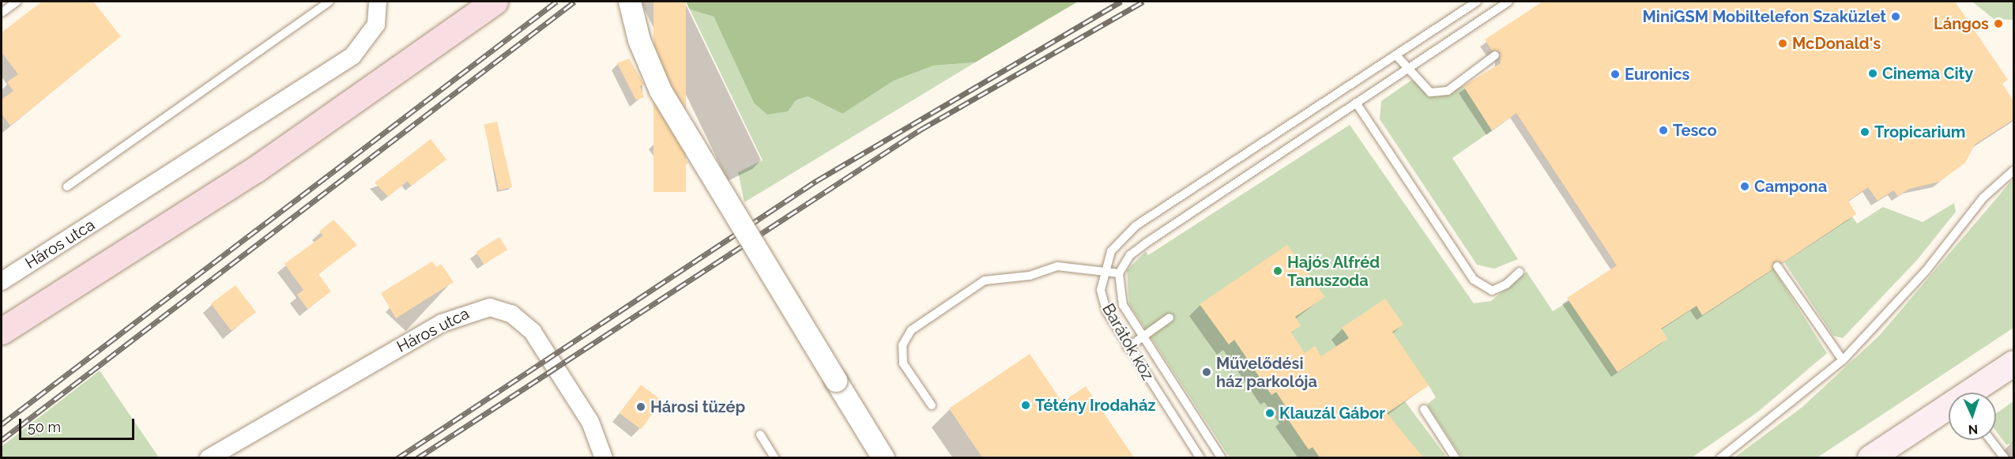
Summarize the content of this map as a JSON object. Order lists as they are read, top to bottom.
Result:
{
  "streets": {
    "street": ["Háros utca"],
    "lane": ["Barátok köz"]
  },
  "places": [
    "MiniGSM Mobiltelefon Szaküzlet",
    "Lángos",
    "McDonald's",
    "Cinema City",
    "Euronics",
    "Tesco",
    "Tropicarium",
    "Campona",
    "Hajós Alfréd Tanuszoda",
    "Művelődési ház parkolója",
    "Tétény Irodaház",
    "Hárosi tüzép",
    "Klauzál Gábor"
  ],
  "scale_bar": "50 m",
  "north": "bottom"
}
